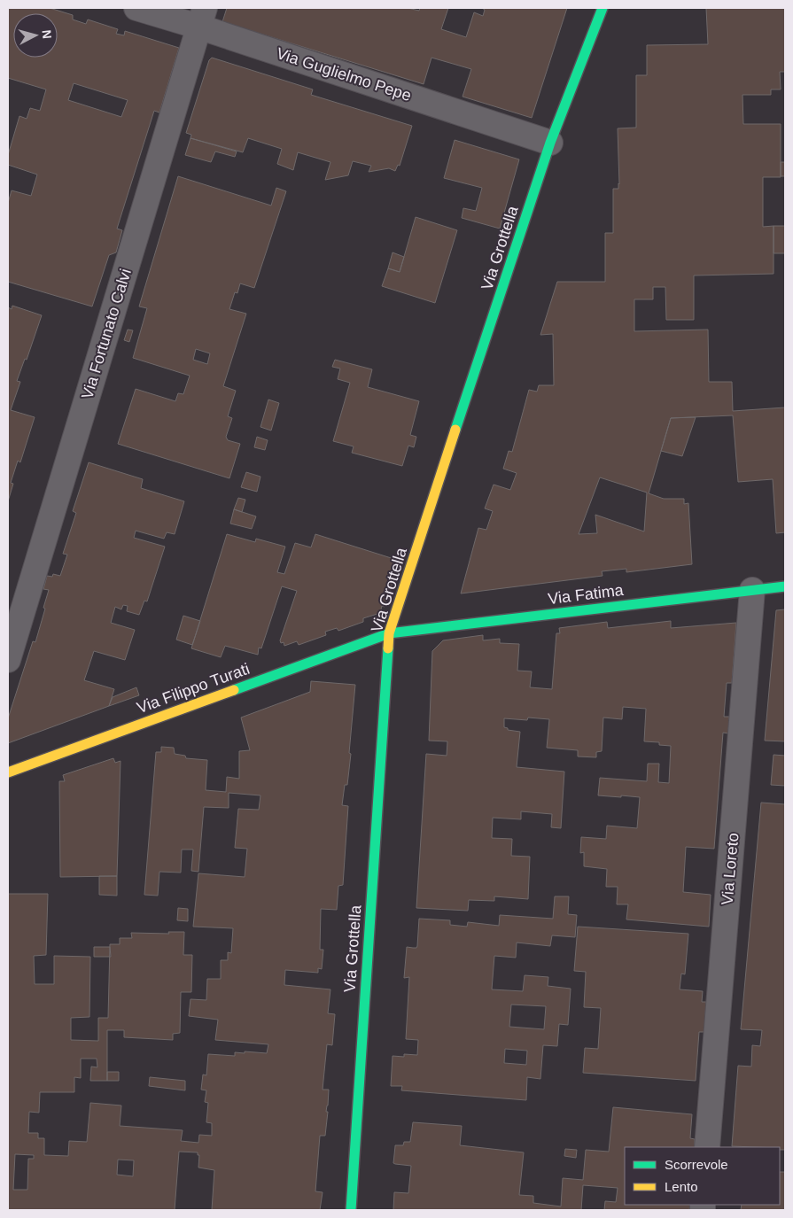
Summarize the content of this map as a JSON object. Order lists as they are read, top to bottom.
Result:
{
  "streets": {
    "street": [
      "Via Guglielmo Pepe",
      "Via Grottella",
      "Via Fortunato Calvi",
      "Via Fatima",
      "Via Filippo Turati",
      "Via Loreto"
    ]
  },
  "crossings": [
    ["Via Guglielmo Pepe", "Via Grottella"],
    ["Via Guglielmo Pepe", "Via Fortunato Calvi"],
    ["Via Grottella", "Via Fatima"],
    ["Via Grottella", "Via Filippo Turati"],
    ["Via Fatima", "Via Filippo Turati"],
    ["Via Fatima", "Via Loreto"]
  ],
  "legend": ["Scorrevole", "Lento"],
  "north": "right"
}
